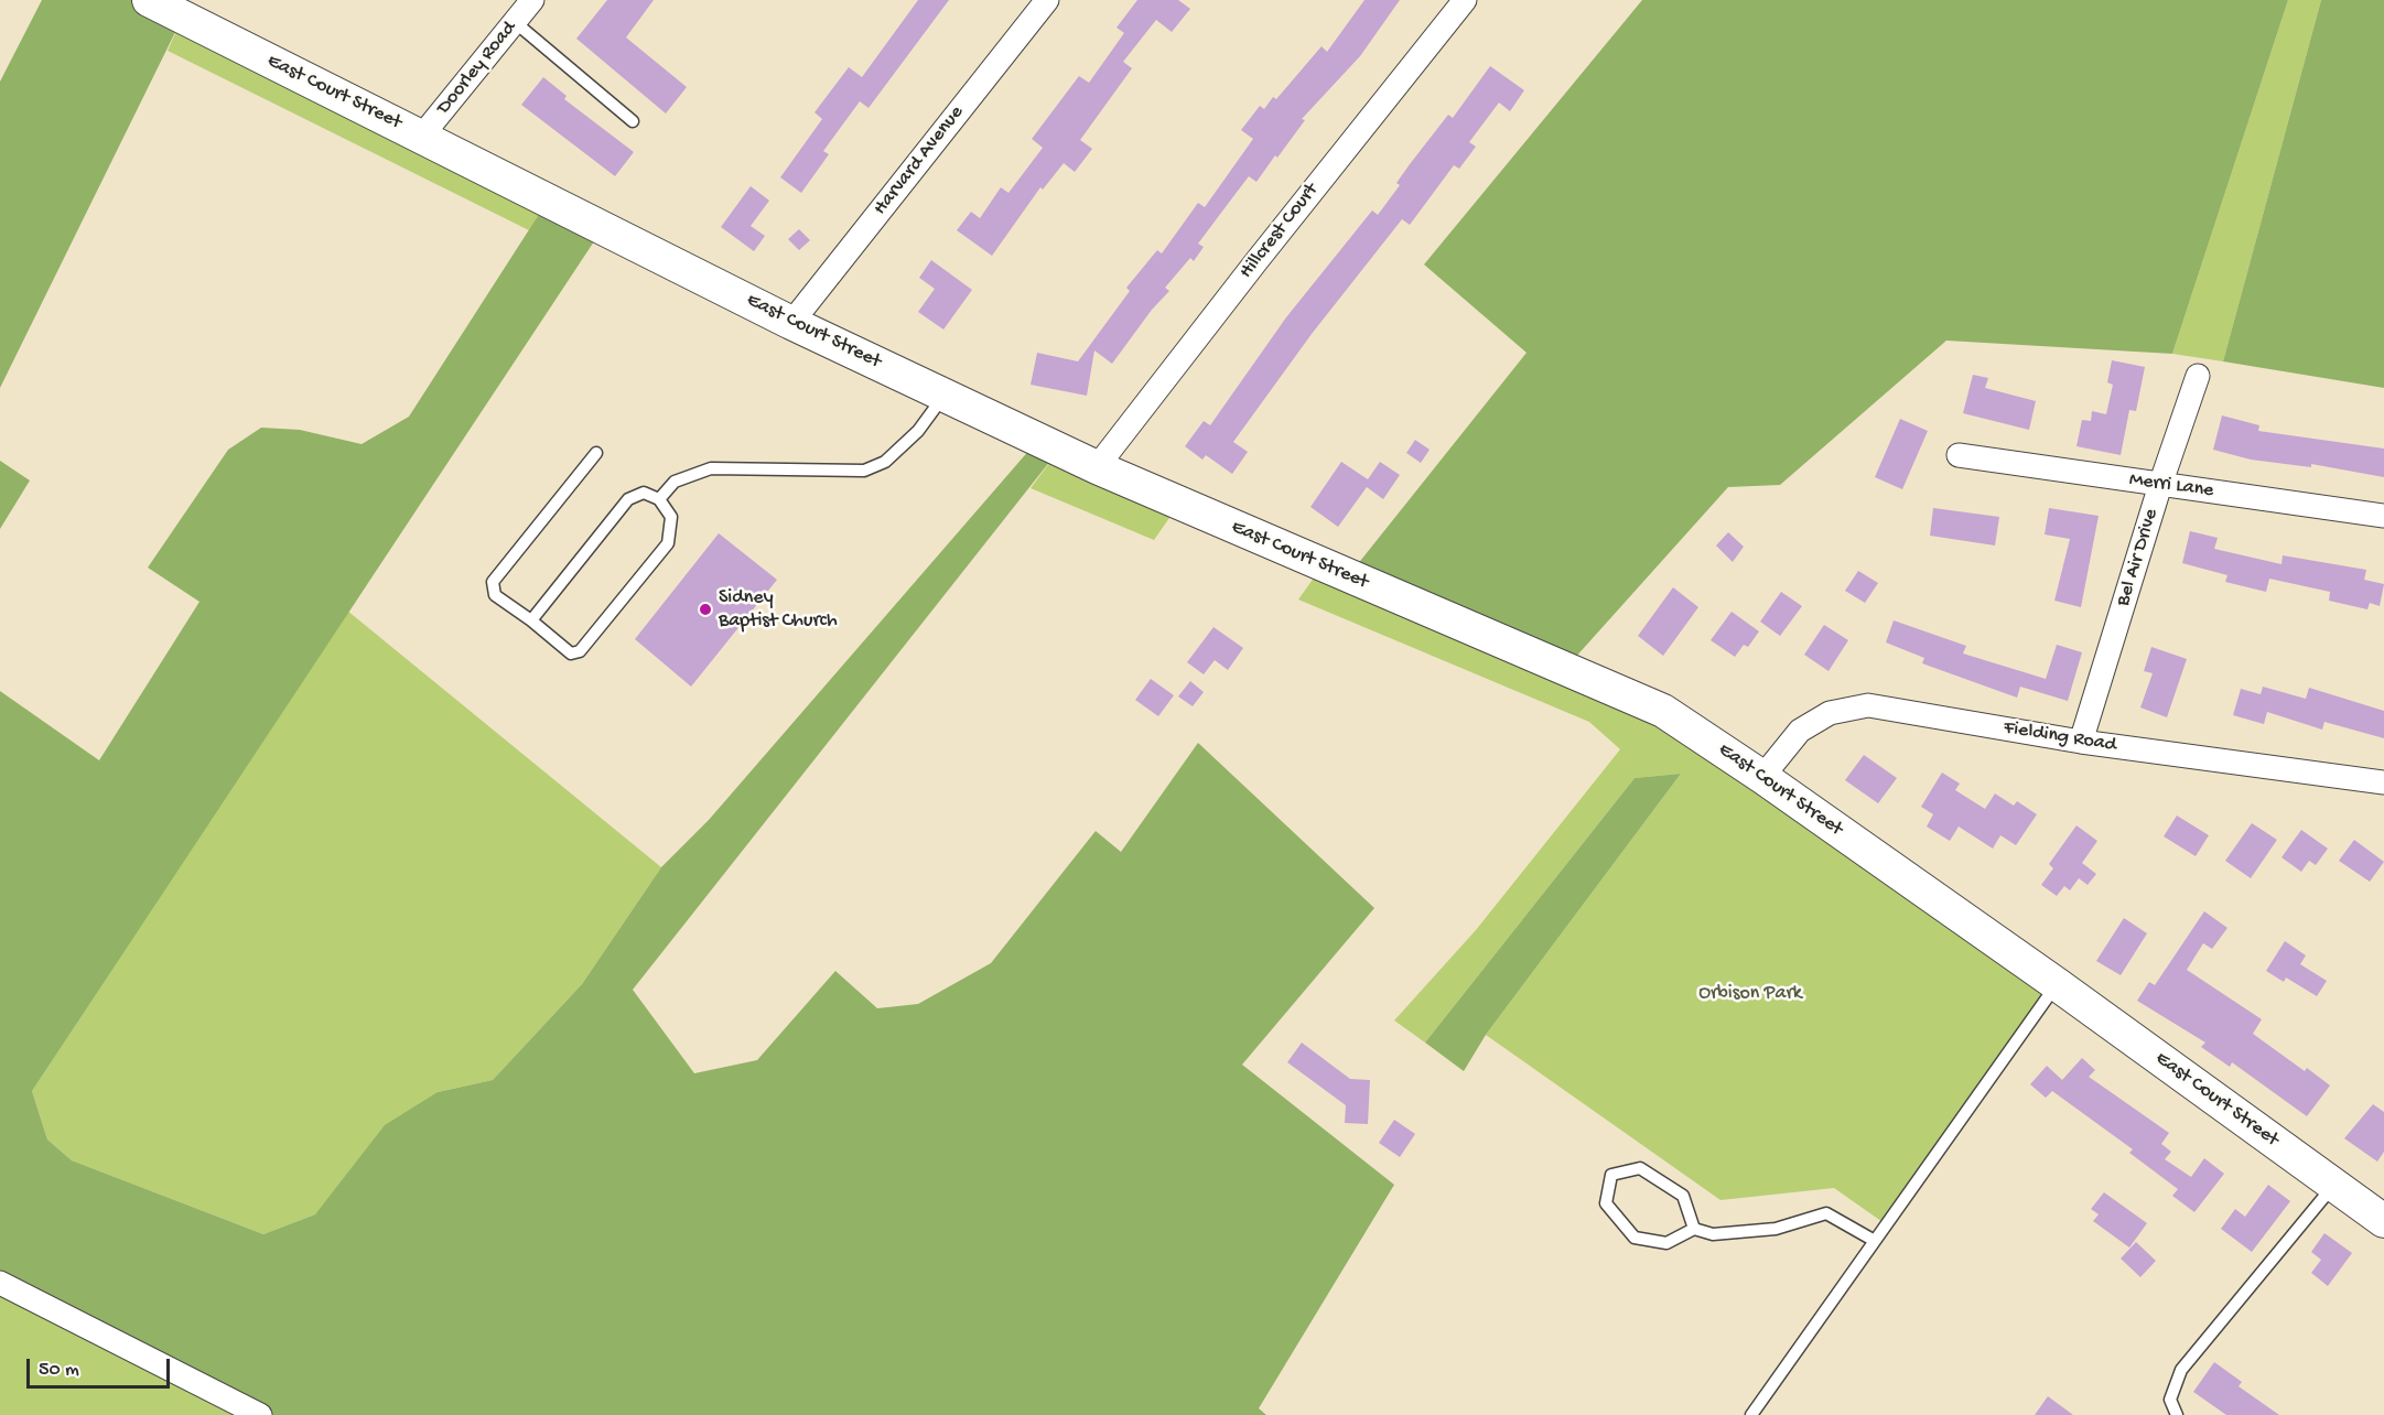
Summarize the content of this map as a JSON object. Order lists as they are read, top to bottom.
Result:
{
  "streets": {
    "main road": ["East Court Street"],
    "street": [
      "Doorley Road",
      "Harvard Avenue",
      "Hillcrest Court",
      "Merri Lane",
      "Bel Air Drive",
      "Fielding Road"
    ]
  },
  "crossings": [
    ["Doorley Road", "East Court Street"],
    ["East Court Street", "Harvard Avenue"],
    ["East Court Street", "Hillcrest Court"],
    ["East Court Street", "Fielding Road"],
    ["Merri Lane", "Bel Air Drive"],
    ["Bel Air Drive", "Fielding Road"]
  ],
  "parks": ["Orbison Park"],
  "places": ["Sidney Baptist Church"],
  "scale_bar": "50 m"
}
